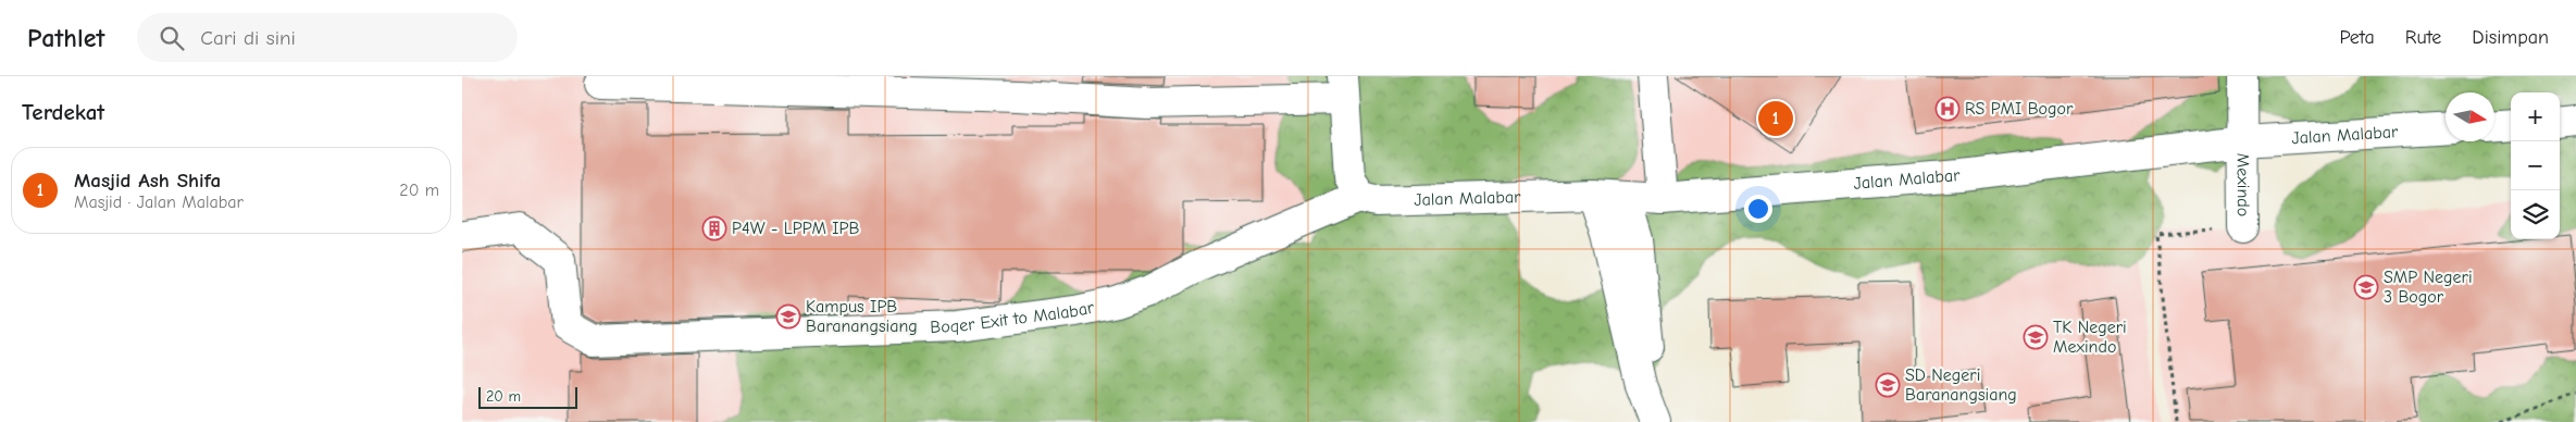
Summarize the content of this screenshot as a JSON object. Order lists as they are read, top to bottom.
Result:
{
  "streets": {
    "street": ["Jalan Malabar", "Mexindo", "Boqer Exit to Malabar"]
  },
  "crossings": [
    ["Jalan Malabar", "Mexindo"],
    ["Jalan Malabar", "Boqer Exit to Malabar"]
  ],
  "places": {
    "hospital": ["RS PMI Bogor"],
    "building": ["P4W - LPPM IPB"],
    "school or university": [
      "SMP Negeri 3 Bogor",
      "Kampus IPB Baranangsiang",
      "TK Negeri Mexindo",
      "SD Negeri Baranangsiang"
    ]
  },
  "scale_bar": "20 m",
  "north": "right",
  "page": {
    "header": "Pathlet",
    "search": "Cari di sini",
    "nav": ["Peta", "Rute", "Disimpan"],
    "heading": "Terdekat",
    "map_buttons": ["+", "−"],
    "pins": "1",
    "list": [
      {
        "mark": "1",
        "name": "Masjid Ash Shifa",
        "note": "Masjid · Jalan Malabar",
        "value": "20 m"
      }
    ],
    "scale": "20 m"
  }
}
